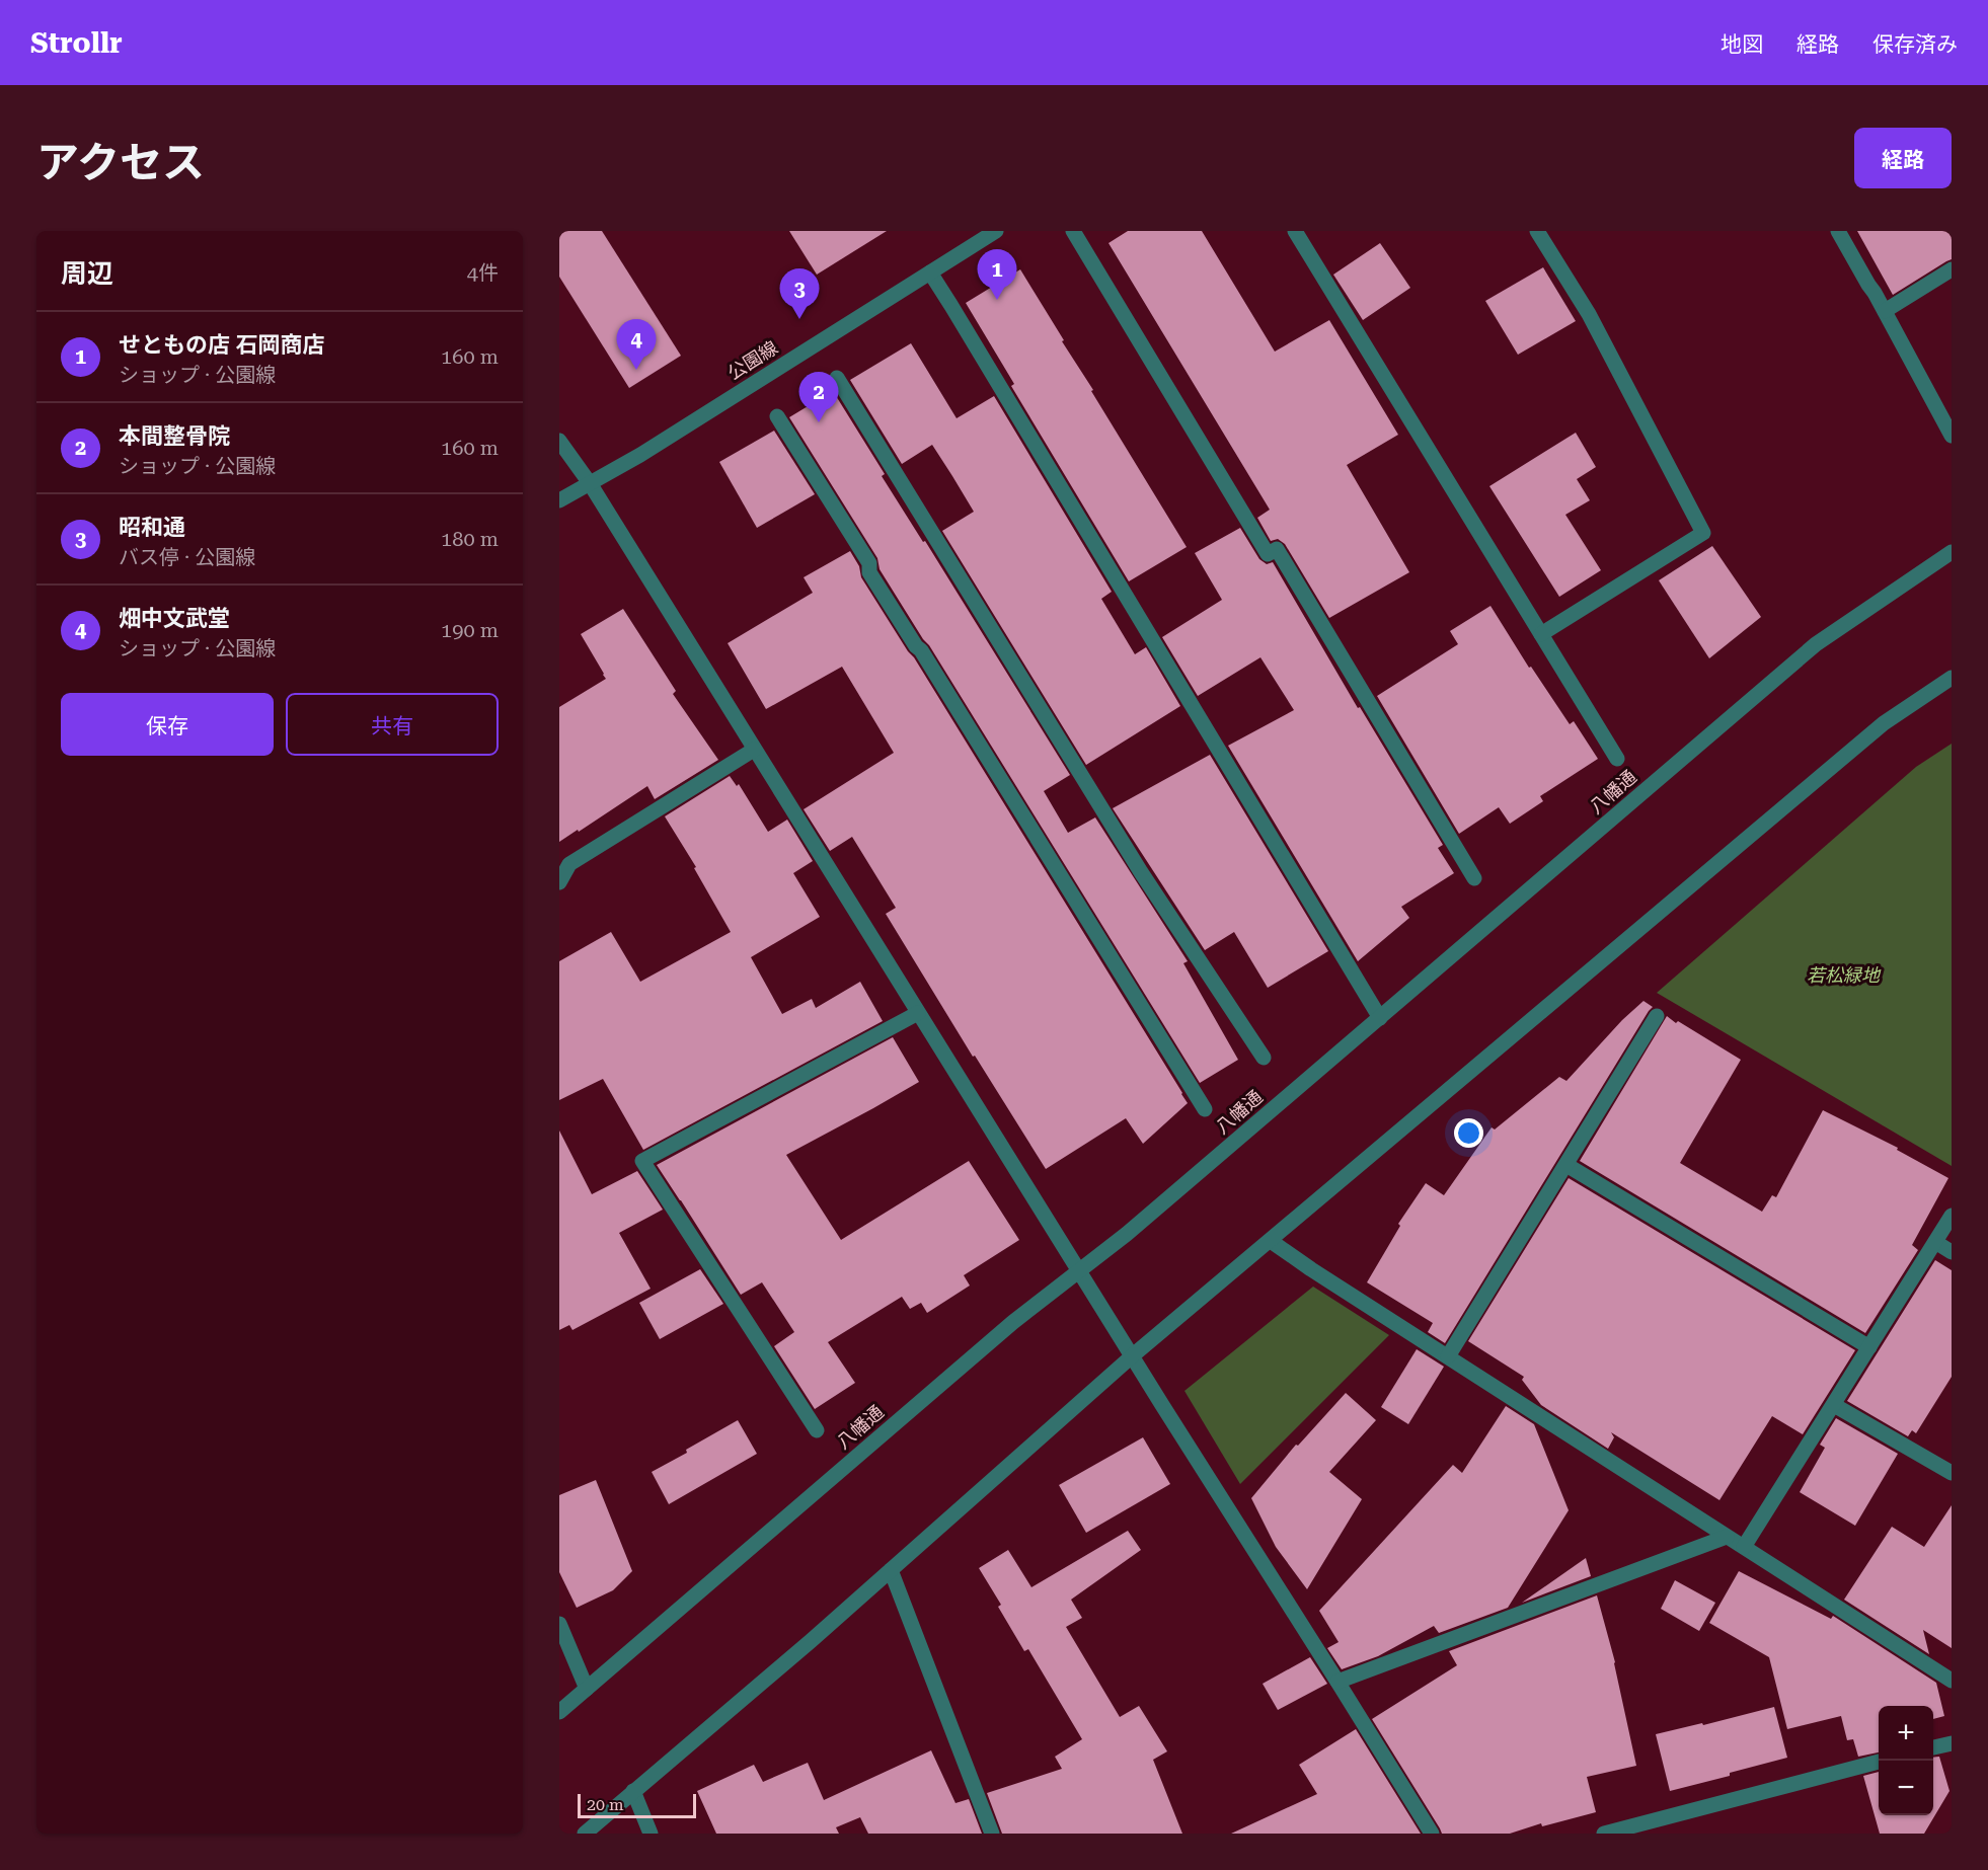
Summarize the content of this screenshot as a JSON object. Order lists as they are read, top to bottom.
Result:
{
  "streets": {
    "street": ["公園線", "八幡通"]
  },
  "parks": ["若松緑地"],
  "scale_bar": "20 m",
  "page": {
    "header": "Strollr",
    "nav": ["地図", "経路", "保存済み"],
    "title": "アクセス",
    "buttons": [
      "経路",
      ["保存", "共有"]
    ],
    "heading": ["周辺", "4件"],
    "pins": [
      "1",
      "3",
      "4",
      "2"
    ],
    "list": [
      {
        "mark": "1",
        "name": "せともの店 石岡商店",
        "note": "ショップ · 公園線",
        "value": "160 m"
      },
      {
        "mark": "2",
        "name": "本間整骨院",
        "note": "ショップ · 公園線",
        "value": "160 m"
      },
      {
        "mark": "3",
        "name": "昭和通",
        "note": "バス停 · 公園線",
        "value": "180 m"
      },
      {
        "mark": "4",
        "name": "畑中文武堂",
        "note": "ショップ · 公園線",
        "value": "190 m"
      }
    ],
    "map_buttons": ["+", "−"],
    "scale": "20 m"
  }
}
